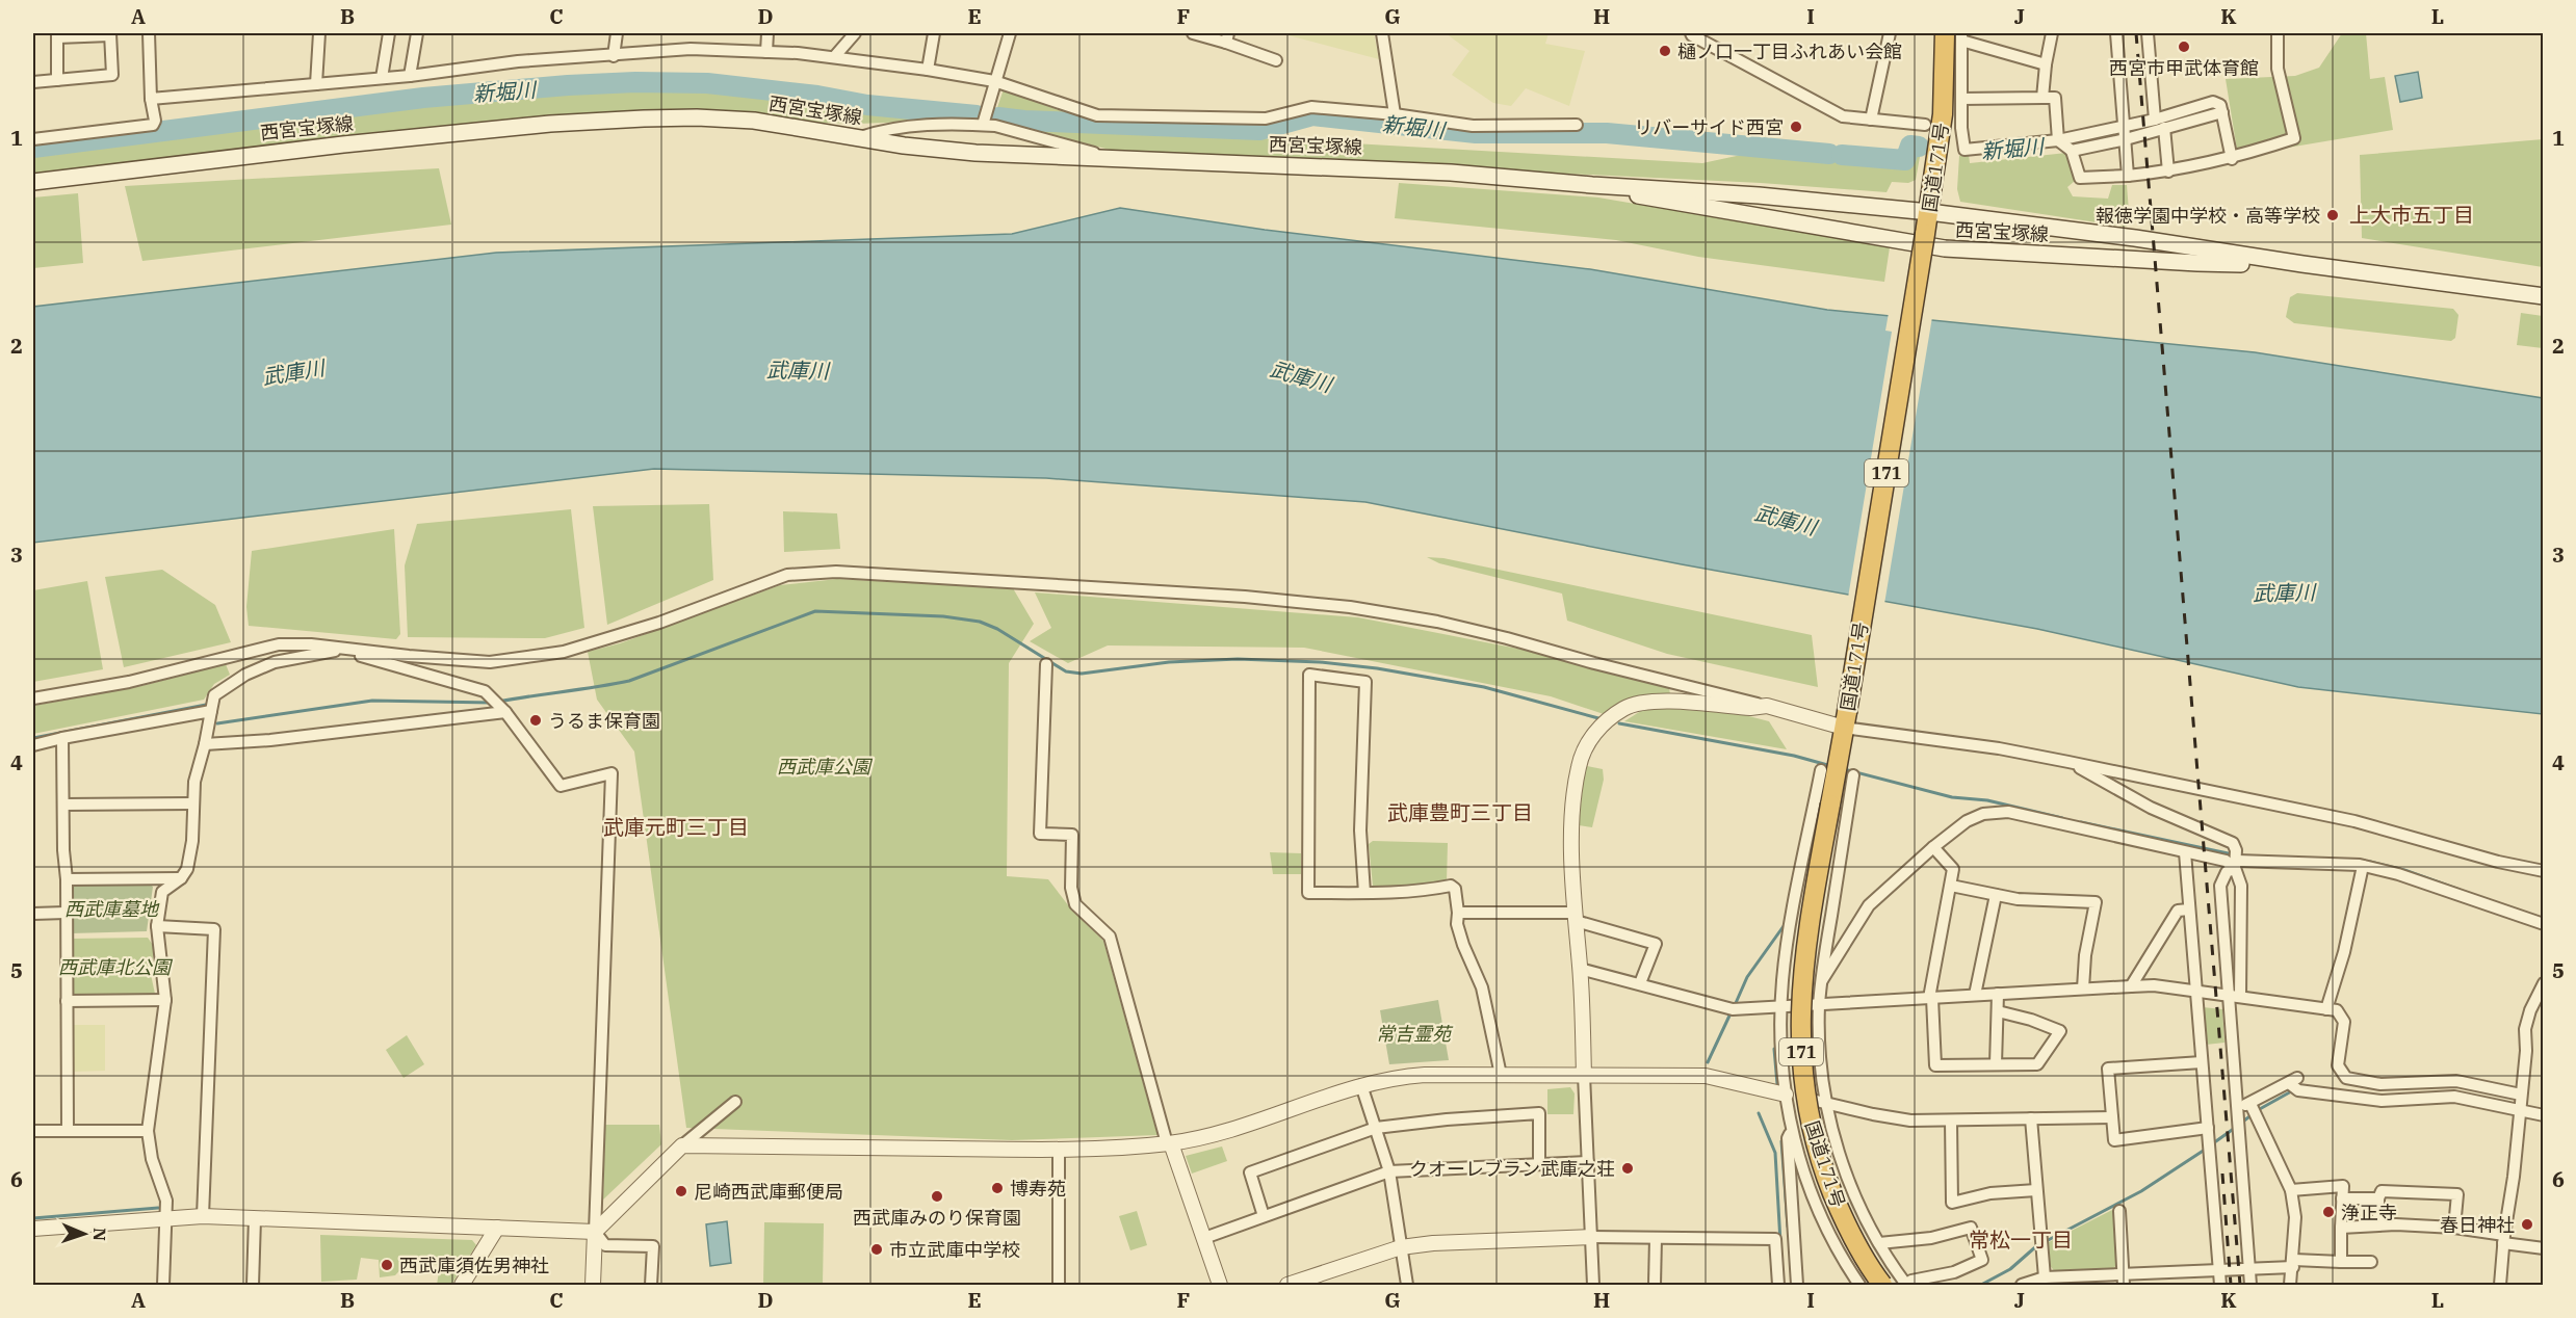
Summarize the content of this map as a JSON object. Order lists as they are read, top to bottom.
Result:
{
  "streets": {
    "highway": ["国道171号", "171"],
    "main road": ["西宮宝塚線"]
  },
  "crossings": [
    ["西宮宝塚線", "国道171号"]
  ],
  "districts": [
    "上大市五丁目",
    "武庫豊町三丁目",
    "武庫元町三丁目",
    "常松一丁目"
  ],
  "water": ["新堀川", "武庫川"],
  "parks": [
    "西武庫公園",
    "西武庫墓地",
    "西武庫北公園",
    "常吉霊苑"
  ],
  "places": [
    "西宮市甲武体育館",
    "樋ノ口一丁目ふれあい会館",
    "リバーサイド西宮",
    "報徳学園中学校・高等学校",
    "うるま保育園",
    "クオーレブラン武庫之荘",
    "博寿苑",
    "尼崎西武庫郵便局",
    "西武庫みのり保育園",
    "浄正寺",
    "春日神社",
    "市立武庫中学校",
    "西武庫須佐男神社"
  ],
  "north": "right",
  "grid": {
    "columns": [
      "A",
      "B",
      "C",
      "D",
      "E",
      "F",
      "G",
      "H",
      "I",
      "J",
      "K",
      "L"
    ],
    "rows": [
      "1",
      "2",
      "3",
      "4",
      "5",
      "6"
    ]
  }
}
